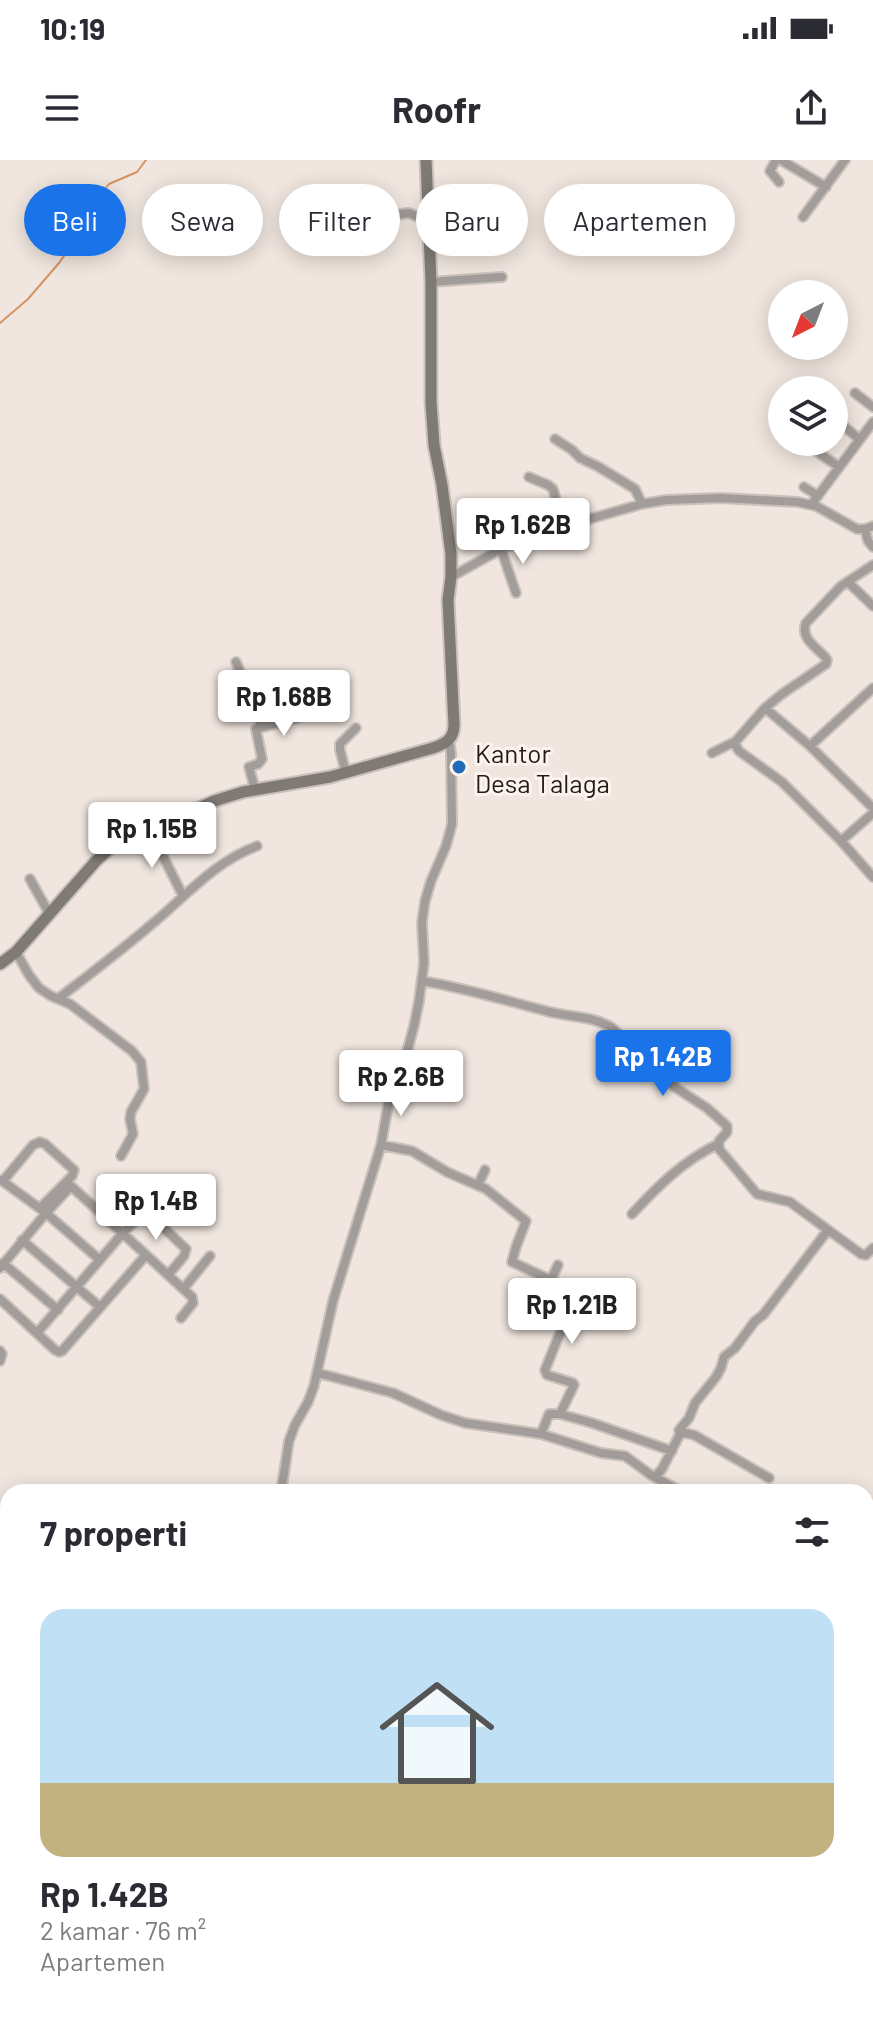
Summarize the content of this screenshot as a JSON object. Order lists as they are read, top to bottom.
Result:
{
  "places": ["Kantor Desa Talaga"],
  "north": "bottom left",
  "page": {
    "status": "10:19",
    "header": "Roofr",
    "chip": [
      "Beli",
      "Sewa",
      "Filter",
      "Baru",
      "Apartemen"
    ],
    "price": [
      "Rp 1.62B",
      "Rp 1.68B",
      "Rp 1.15B",
      "Rp 1.42B",
      "Rp 2.6B",
      "Rp 1.4B",
      "Rp 1.21B"
    ],
    "heading": "7 properti",
    "list": [
      {
        "name": "Rp 1.42B",
        "note": "2 kamar · 76 m² · Apartemen"
      }
    ]
  }
}
